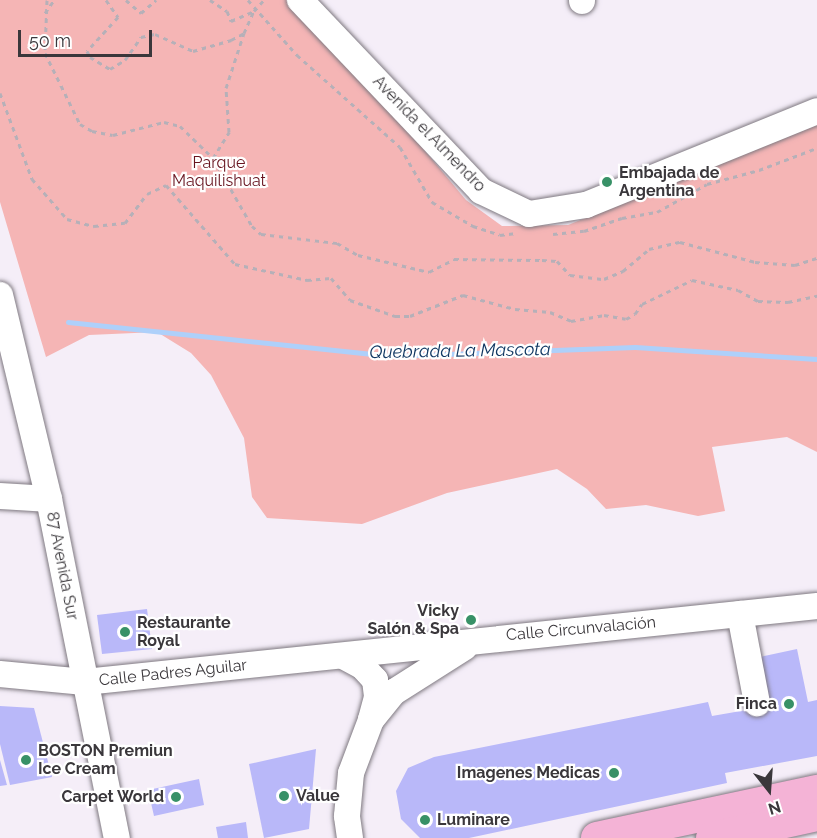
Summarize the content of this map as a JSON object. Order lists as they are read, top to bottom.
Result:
{
  "streets": {
    "street": [
      "Avenida el Almendro",
      "87 Avenida Sur",
      "Calle Circunvalación",
      "Calle Padres Aguilar"
    ]
  },
  "crossings": [
    ["87 Avenida Sur", "Calle Padres Aguilar"],
    ["Calle Circunvalación", "Calle Padres Aguilar"]
  ],
  "water": ["Quebrada La Mascota"],
  "parks": ["Parque Maquilishuat"],
  "places": [
    "Embajada de Argentina",
    "Vicky Salón & Spa",
    "Restaurante Royal",
    "Finca",
    "BOSTON Premiun Ice Cream",
    "Imagenes Medicas",
    "Value",
    "Carpet World",
    "Luminare"
  ],
  "scale_bar": "50 m",
  "north": "bottom"
}
